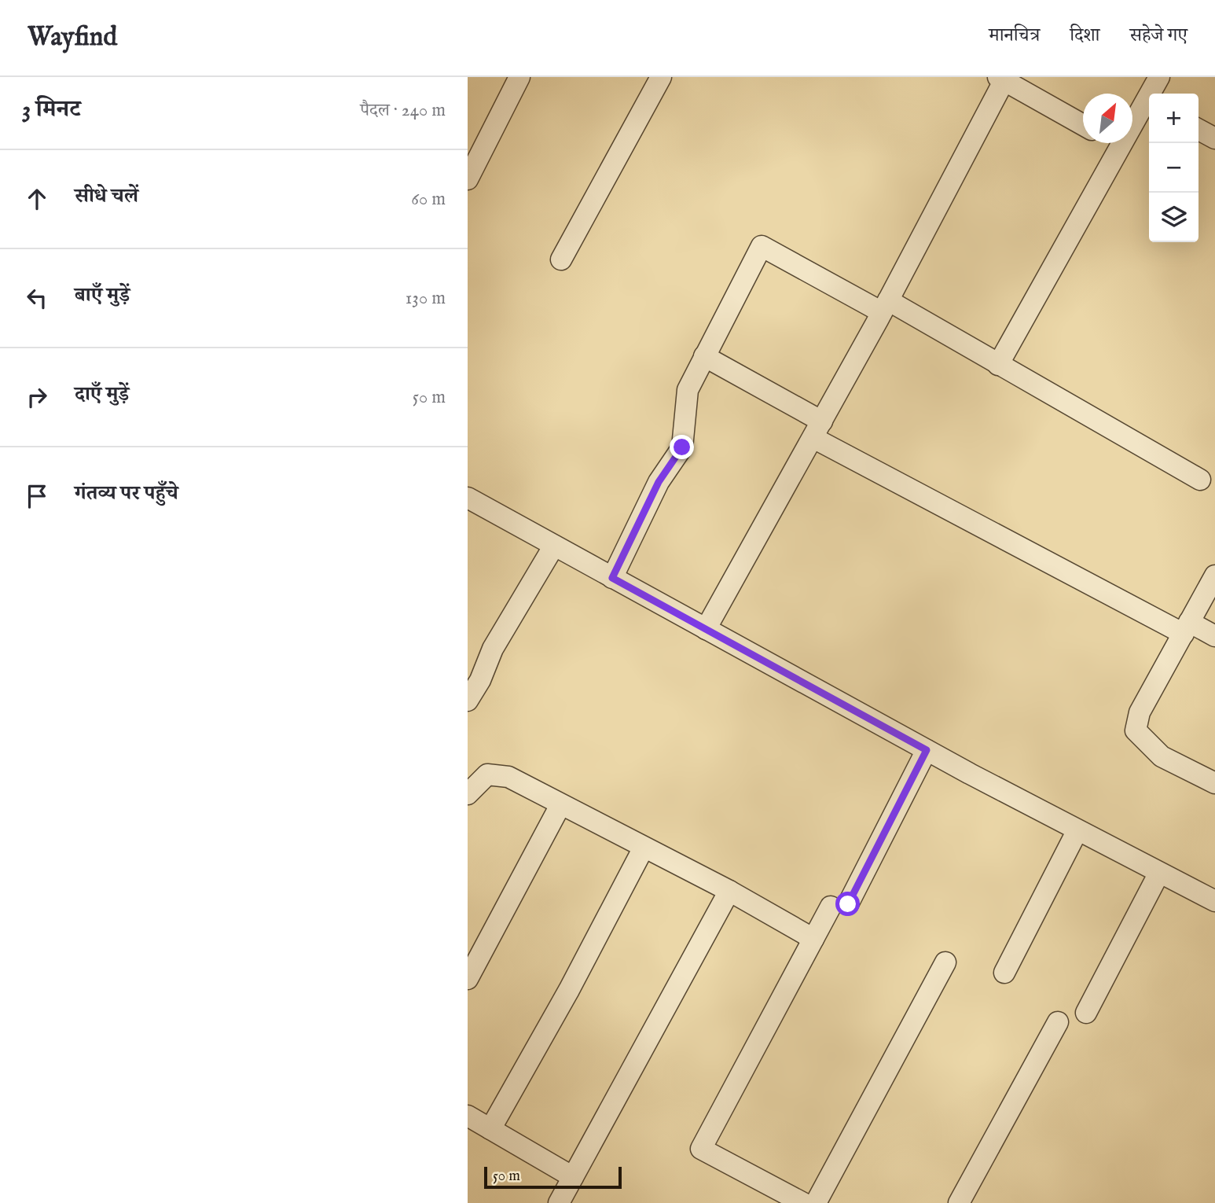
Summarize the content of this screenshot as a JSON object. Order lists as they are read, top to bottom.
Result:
{
  "scale_bar": "50 m",
  "north": "top right",
  "page": {
    "header": "Wayfind",
    "nav": ["मानचित्र", "दिशा", "सहेजे गए"],
    "heading": ["3 मिनट", "पैदल · 240 m"],
    "map_buttons": ["+", "−"],
    "list": [
      ["सीधे चलें", "60 m"],
      ["बाएँ मुड़ें", "130 m"],
      ["दाएँ मुड़ें", "50 m"],
      "गंतव्य पर पहुँचे"
    ],
    "scale": "50 m"
  }
}
